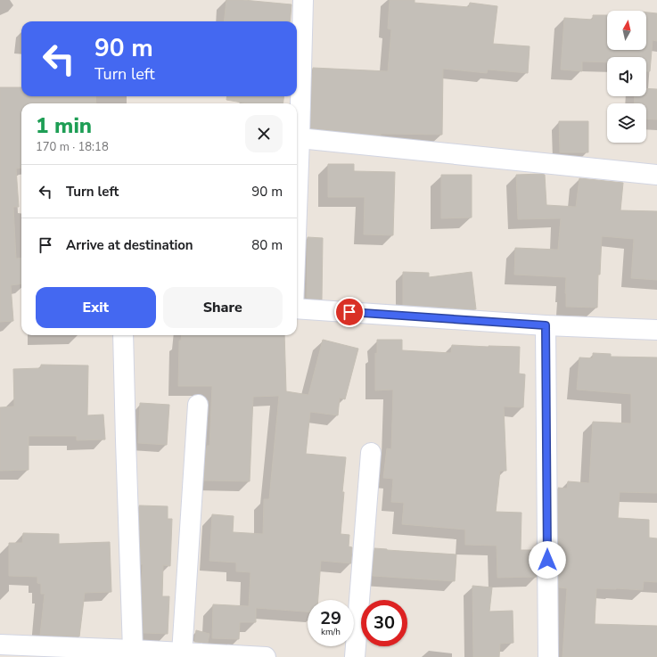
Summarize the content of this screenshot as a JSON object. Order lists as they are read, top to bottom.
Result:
{
  "north": "top",
  "page": {
    "turn": ["90 m", "Turn left"],
    "heading": ["1 min", "170 m · 18:18"],
    "list": [
      {
        "name": "Turn left",
        "value": "90 m"
      },
      {
        "name": "Arrive at destination",
        "value": "80 m"
      }
    ],
    "buttons": ["Exit", "Share"],
    "speed": "29 km/h",
    "limit": "30"
  }
}
